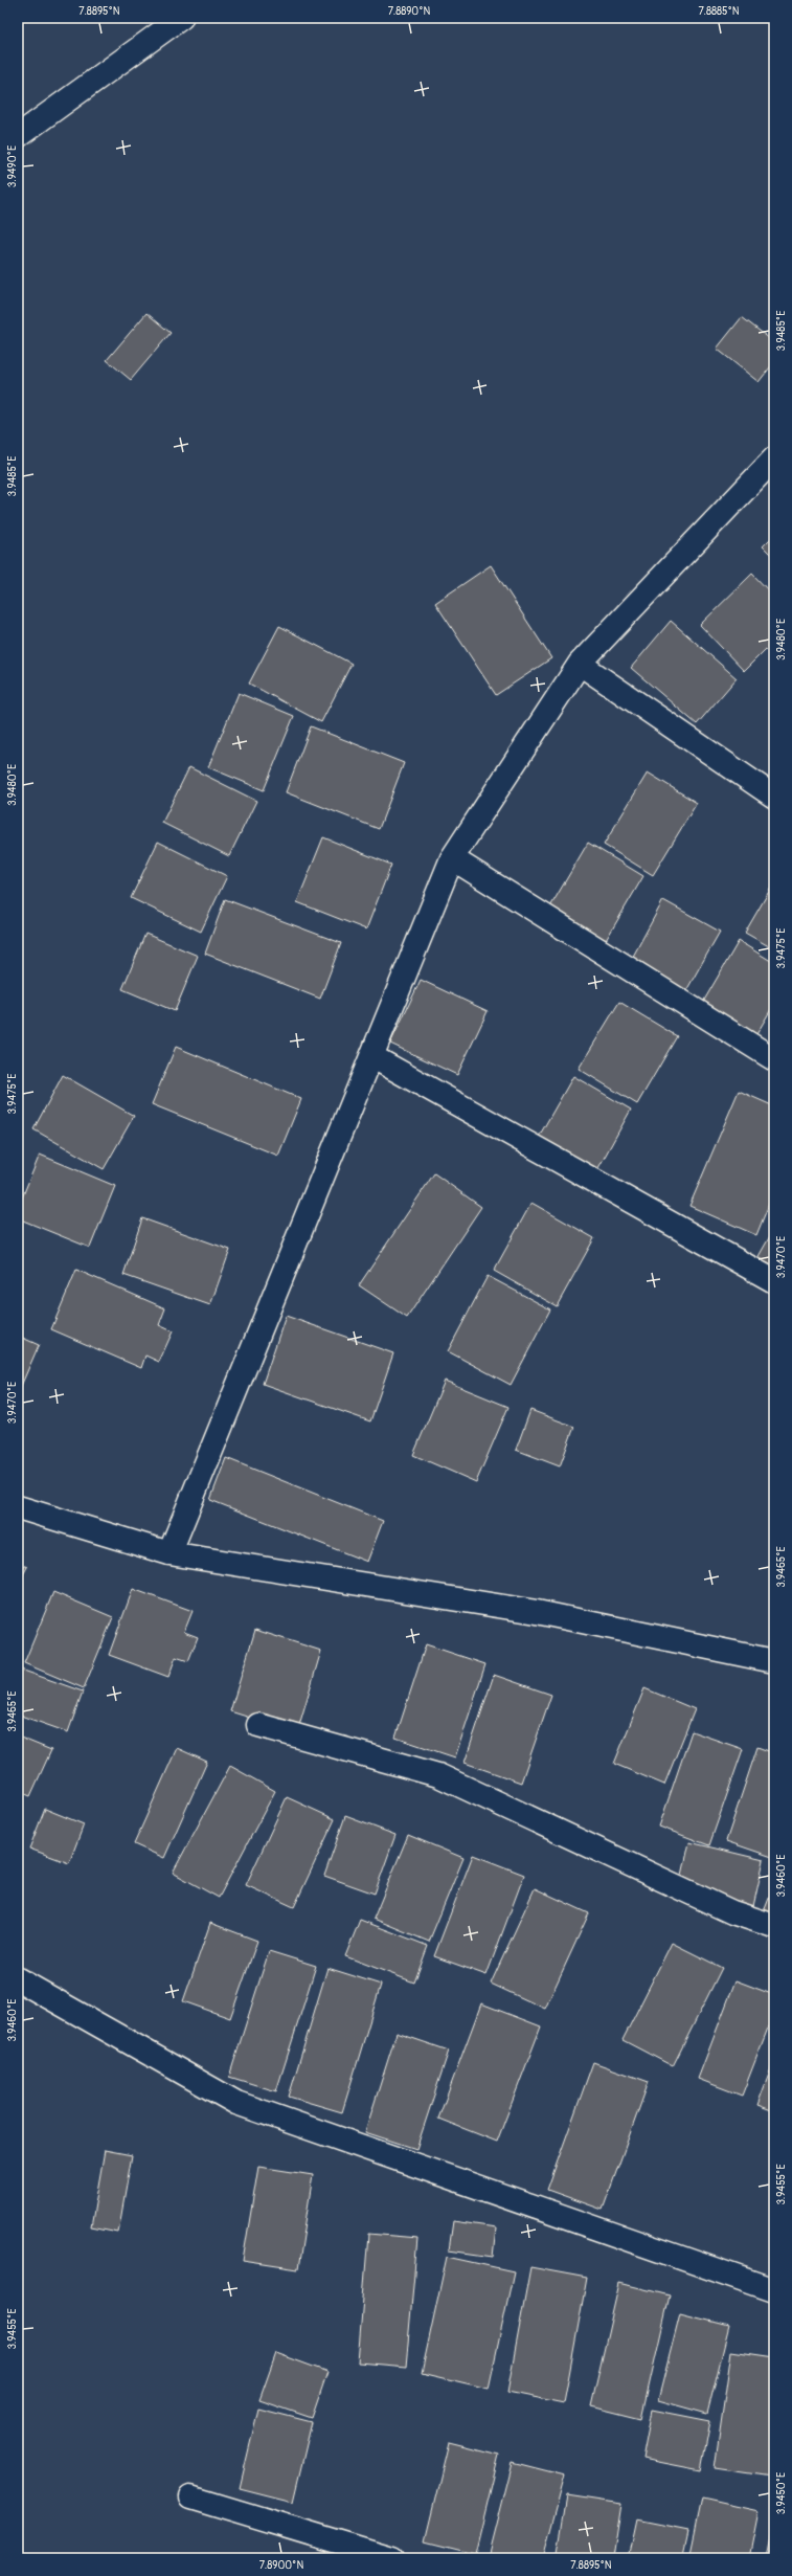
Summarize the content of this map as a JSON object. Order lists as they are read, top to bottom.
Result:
{
  "coordinates": [
    "7.8895°N",
    "7.8890°N",
    "7.8885°N",
    "3.9490°E",
    "3.9485°E",
    "3.9480°E",
    "3.9475°E",
    "3.9470°E",
    "3.9465°E",
    "3.9460°E",
    "3.9455°E",
    "3.9450°E",
    "7.8900°N"
  ]
}
